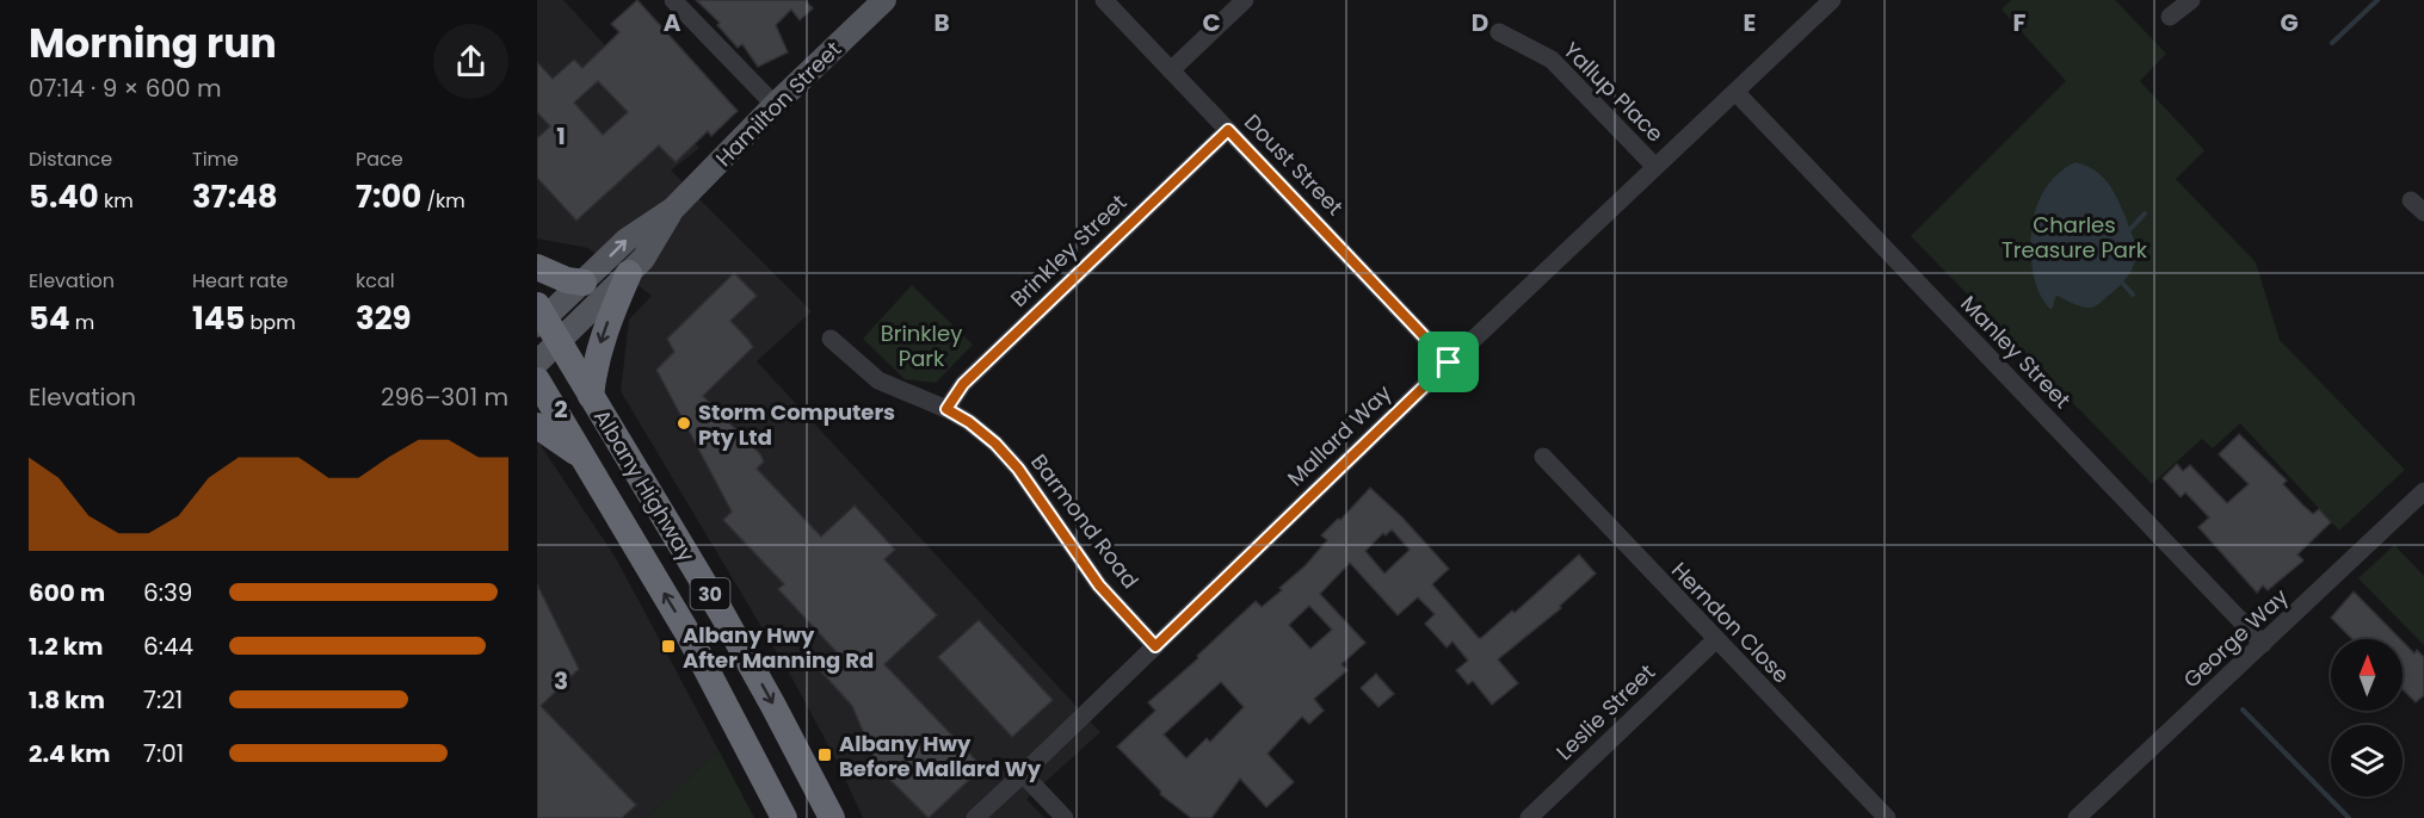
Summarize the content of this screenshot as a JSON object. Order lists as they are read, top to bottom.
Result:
{
  "streets": {
    "highway": ["Albany Highway", "30"],
    "main road": ["Hamilton Street"],
    "street": [
      "Yallup Place",
      "Doust Street",
      "Brinkley Street",
      "Manley Street",
      "Mallard Way",
      "Barmond Road",
      "Herndon Close",
      "George Way",
      "Leslie Street"
    ]
  },
  "crossings": [
    ["Yallup Place", "Mallard Way"],
    ["Hamilton Street", "Albany Highway"],
    ["Doust Street", "Brinkley Street"],
    ["Doust Street", "Mallard Way"],
    ["Brinkley Street", "Barmond Road"],
    ["Manley Street", "Mallard Way"],
    ["Manley Street", "George Way"],
    ["Mallard Way", "Barmond Road"],
    ["Herndon Close", "Leslie Street"]
  ],
  "parks": ["Charles Treasure Park", "Brinkley Park"],
  "places": {
    "other": ["Storm Computers Pty Ltd"],
    "transit": ["Albany Hwy After Manning Rd", "Albany Hwy Before Mallard Wy"]
  },
  "north": "top",
  "page": {
    "heading": ["Morning run", "07:14 · 9 × 600 m"],
    "stats": [
      ["Distance", "5.40 km"],
      ["Time", "37:48"],
      ["Pace", "7:00 /km"],
      ["Elevation", "54 m"],
      ["Heart rate", "145 bpm"],
      ["kcal", "329"]
    ],
    "chart": ["Elevation", "296–301 m"],
    "list": [
      {
        "name": "600 m",
        "note": "6:39"
      },
      {
        "name": "1.2 km",
        "note": "6:44"
      },
      {
        "name": "1.8 km",
        "note": "7:21"
      },
      {
        "name": "2.4 km",
        "note": "7:01"
      }
    ]
  },
  "grid": {
    "columns": [
      "A",
      "B",
      "C",
      "D",
      "E",
      "F",
      "G"
    ],
    "rows": ["1", "2", "3"]
  }
}
